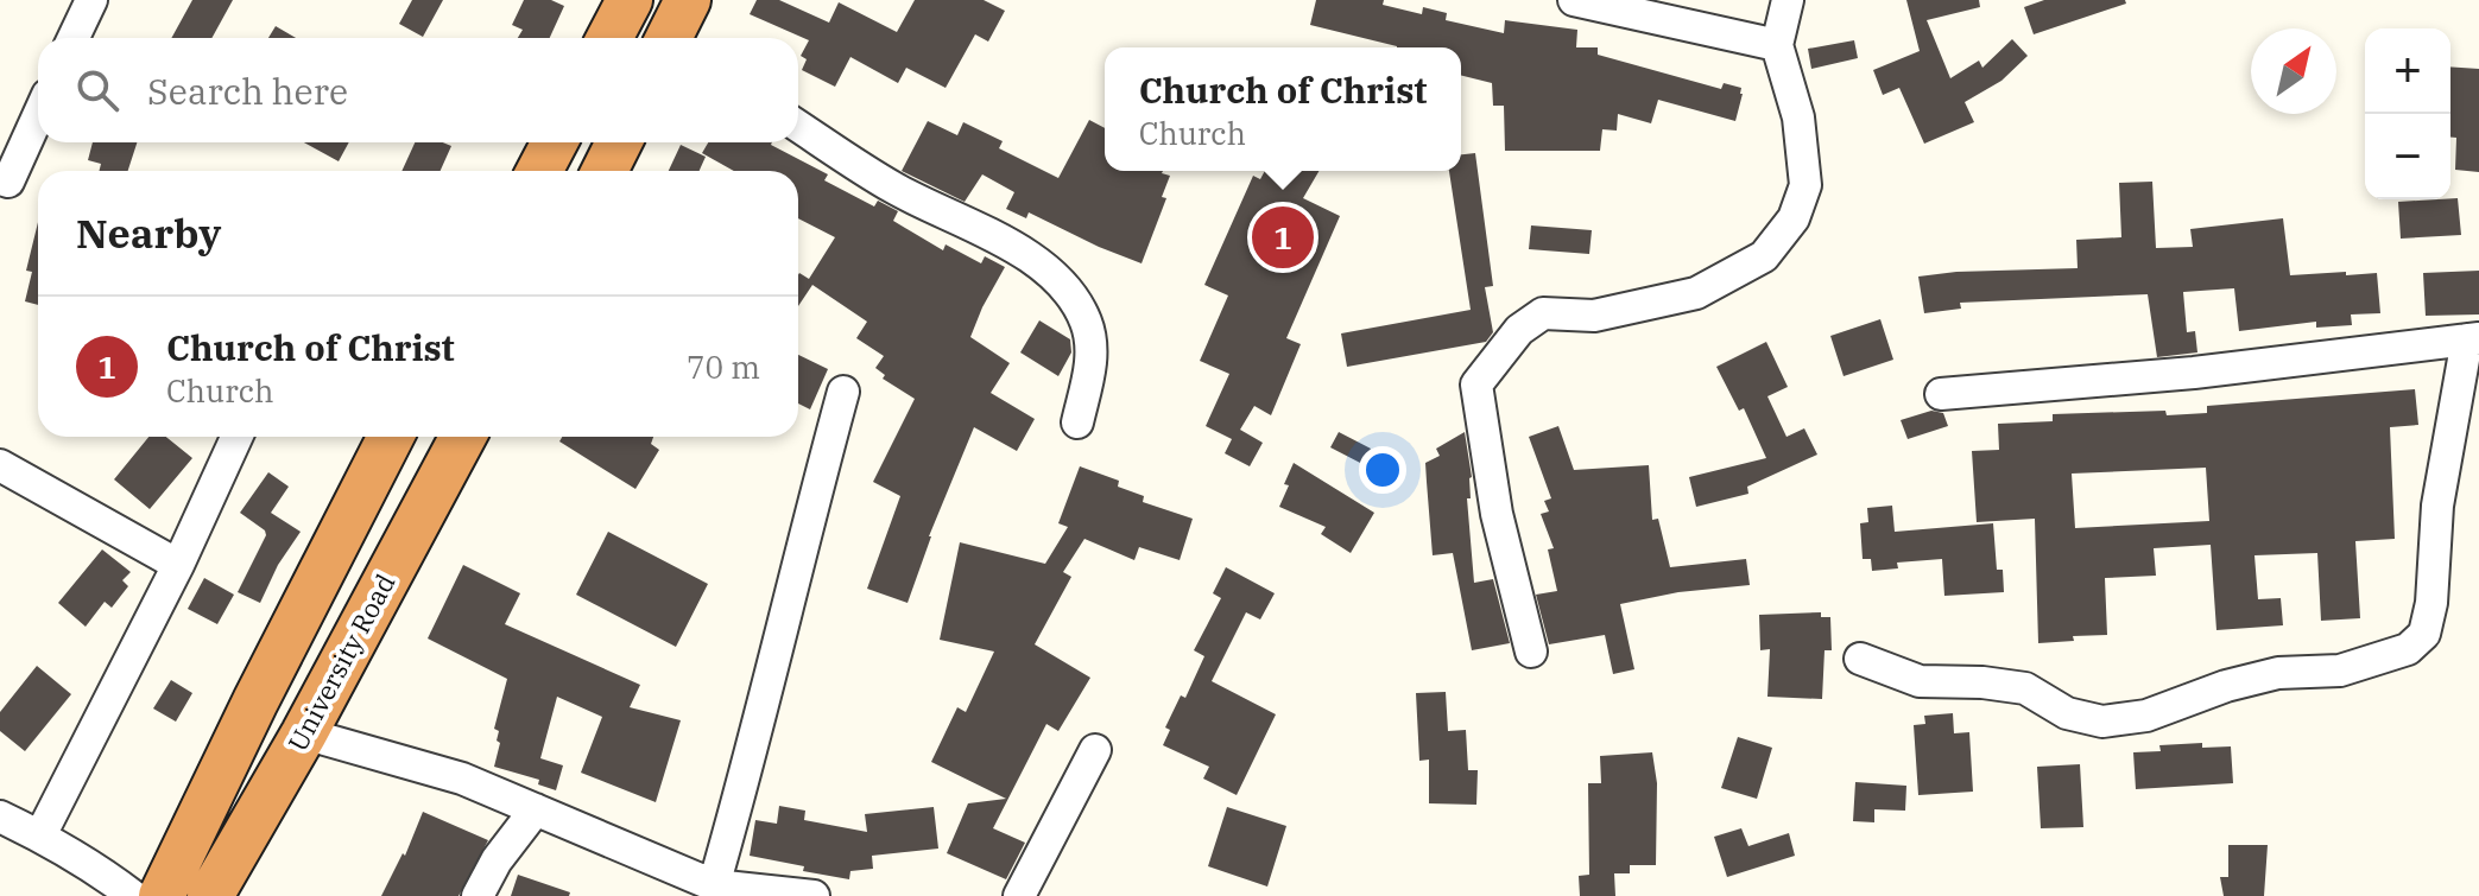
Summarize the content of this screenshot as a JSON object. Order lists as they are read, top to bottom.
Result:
{
  "streets": {
    "highway": ["University Road"]
  },
  "north": "top right",
  "page": {
    "map_buttons": ["+", "−"],
    "search": "Search here",
    "popup": ["Church of Christ", "Church"],
    "heading": "Nearby",
    "pins": "1",
    "list": [
      {
        "mark": "1",
        "name": "Church of Christ",
        "note": "Church",
        "value": "70 m"
      }
    ]
  }
}
